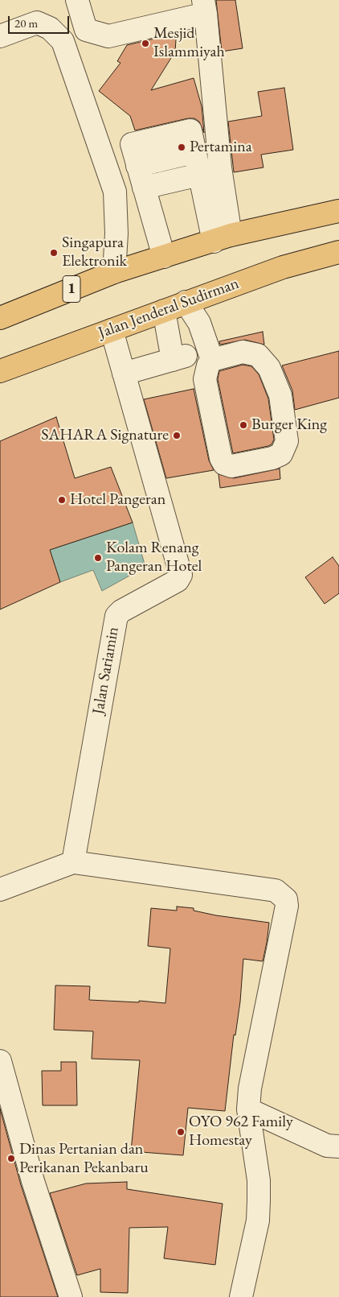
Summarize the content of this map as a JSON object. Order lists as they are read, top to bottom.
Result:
{
  "streets": {
    "main road": ["1", "Jalan Jenderal Sudirman"],
    "street": ["Jalan Sariamin"]
  },
  "crossings": [
    ["Jalan Jenderal Sudirman", "Jalan Sariamin"]
  ],
  "places": [
    "Mesjid Islammiyah",
    "Pertamina",
    "Singapura Elektronik",
    "Burger King",
    "SAHARA Signature",
    "Hotel Pangeran",
    "Kolam Renang Pangeran Hotel",
    "OYO 962 Family Homestay",
    "Dinas Pertanian dan Perikanan Pekanbaru"
  ],
  "scale_bar": "20 m"
}
